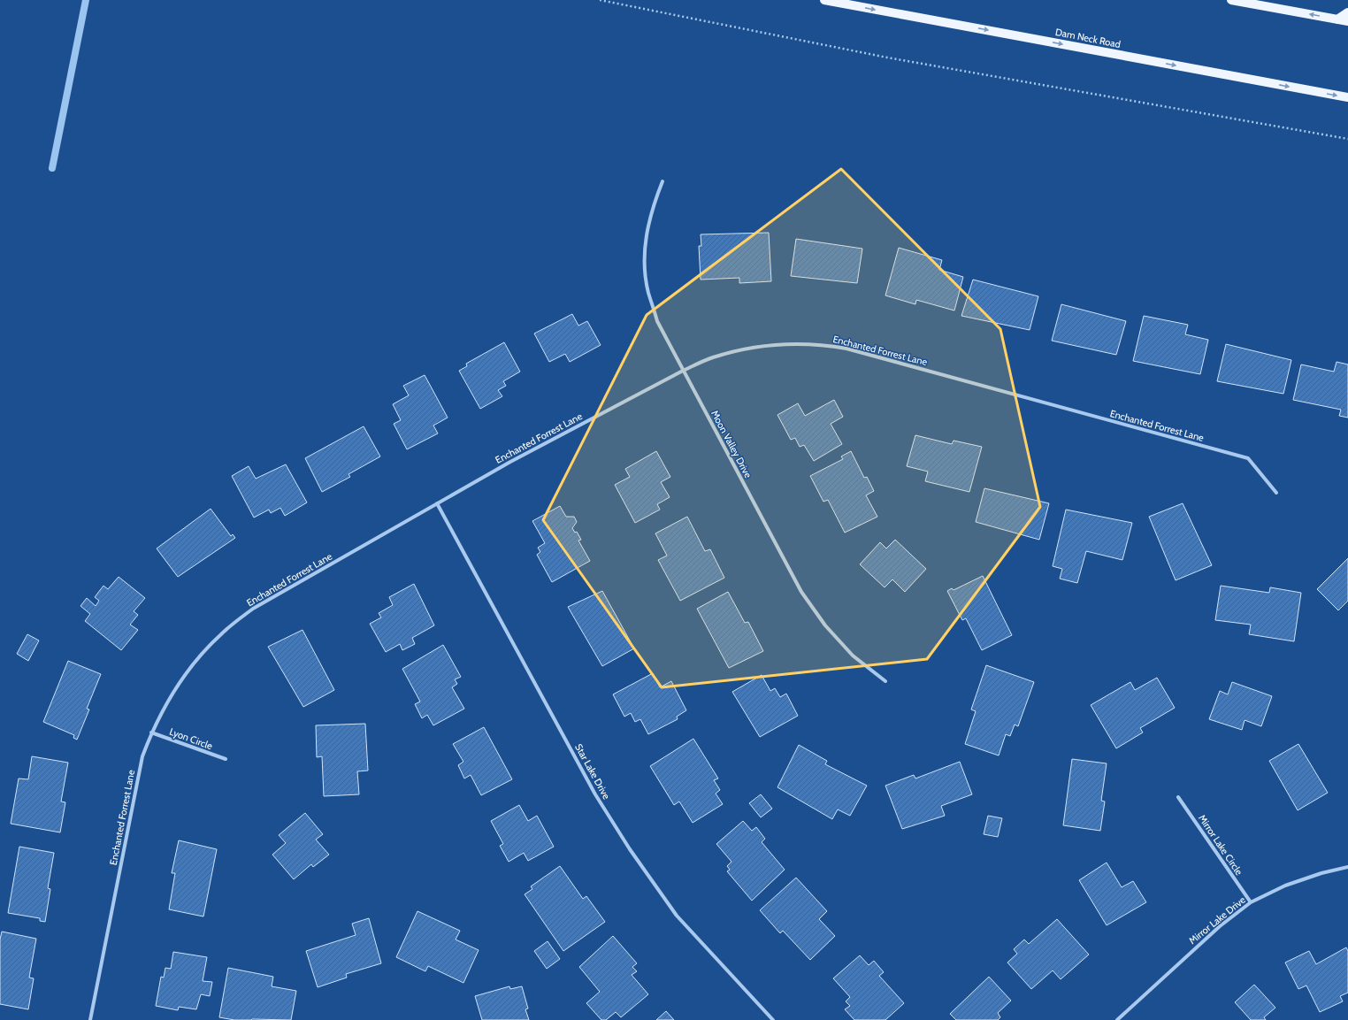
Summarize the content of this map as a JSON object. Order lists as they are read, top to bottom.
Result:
{
  "streets": {
    "main road": ["Dam Neck Road"],
    "street": [
      "Enchanted Forrest Lane",
      "Moon Valley Drive",
      "Lyon Circle",
      "Star Lake Drive",
      "Mirror Lake Circle",
      "Mirror Lake Drive"
    ]
  },
  "crossings": [
    ["Enchanted Forrest Lane", "Moon Valley Drive"],
    ["Enchanted Forrest Lane", "Lyon Circle"],
    ["Enchanted Forrest Lane", "Star Lake Drive"],
    ["Mirror Lake Circle", "Mirror Lake Drive"]
  ],
  "one_way": ["Dam Neck Road"]
}
